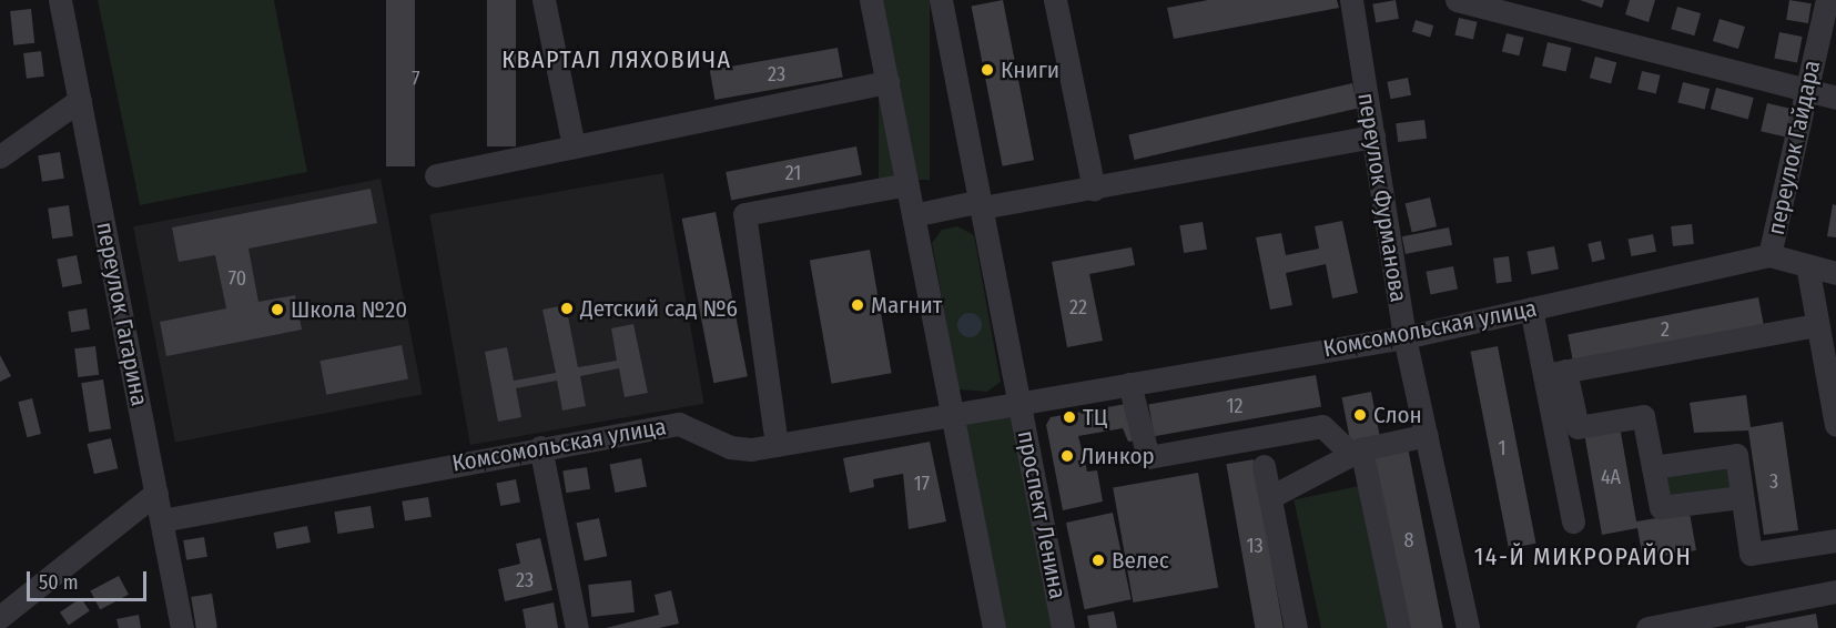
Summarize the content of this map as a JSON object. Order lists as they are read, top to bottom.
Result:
{
  "streets": {
    "street": [
      "переулок Гайдара",
      "переулок Фурманова",
      "переулок Гагарина",
      "Комсомольская улица",
      "проспект Ленина"
    ]
  },
  "crossings": [
    ["переулок Гайдара", "Комсомольская улица"],
    ["переулок Фурманова", "Комсомольская улица"],
    ["переулок Гагарина", "Комсомольская улица"],
    ["Комсомольская улица", "проспект Ленина"]
  ],
  "districts": ["КВАРТАЛ ЛЯХОВИЧА", "14-Й МИКРОРАЙОН"],
  "places": [
    "Книги",
    "Магнит",
    "Детский сад №6",
    "Школа №20",
    "Слон",
    "ТЦ",
    "Линкор",
    "Велес"
  ],
  "house_numbers": [
    "23",
    "7",
    "21",
    "70",
    "22",
    "2",
    "12",
    "1",
    "4А",
    "3",
    "17",
    "8",
    "13",
    "23"
  ],
  "scale_bar": "50 m"
}
